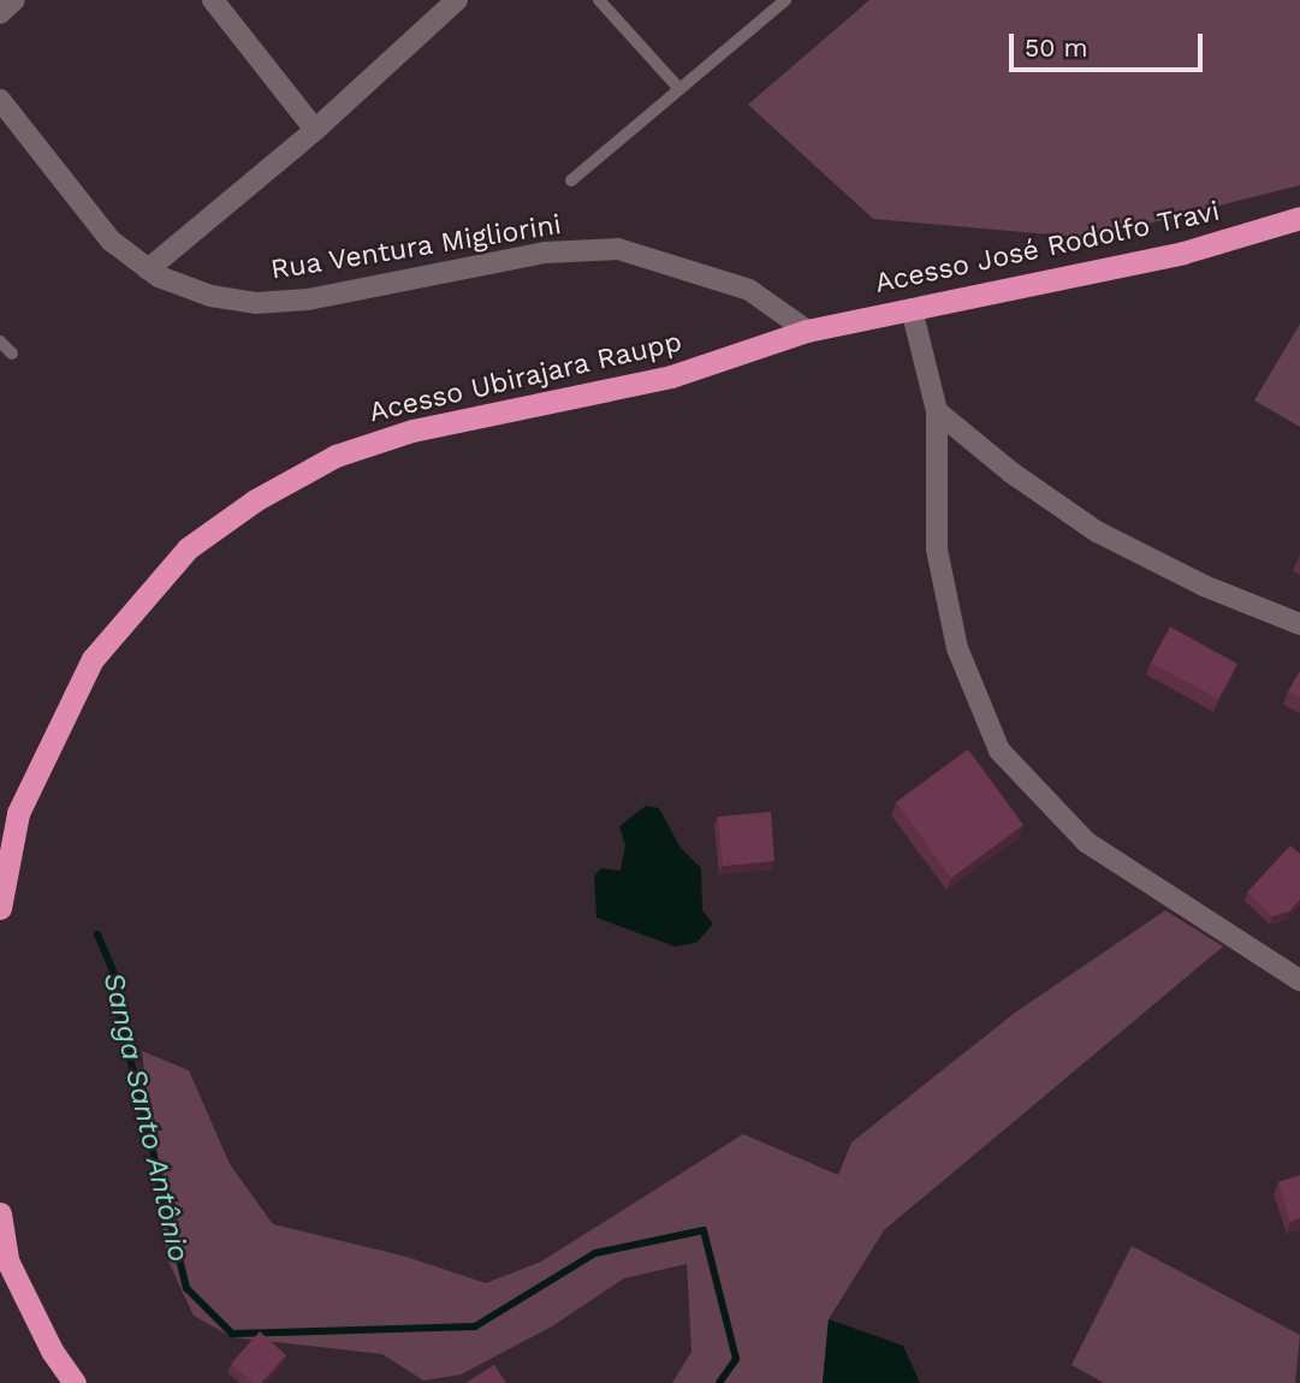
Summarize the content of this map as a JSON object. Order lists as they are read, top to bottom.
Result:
{
  "streets": {
    "highway": ["Acesso José Rodolfo Travi", "Acesso Ubirajara Raupp"],
    "street": ["Rua Ventura Migliorini"]
  },
  "crossings": [
    ["Rua Ventura Migliorini", "Acesso José Rodolfo Travi"],
    ["Rua Ventura Migliorini", "Acesso Ubirajara Raupp"],
    ["Acesso José Rodolfo Travi", "Acesso Ubirajara Raupp"]
  ],
  "water": ["Sanga Santo Antônio"],
  "scale_bar": "50 m"
}
